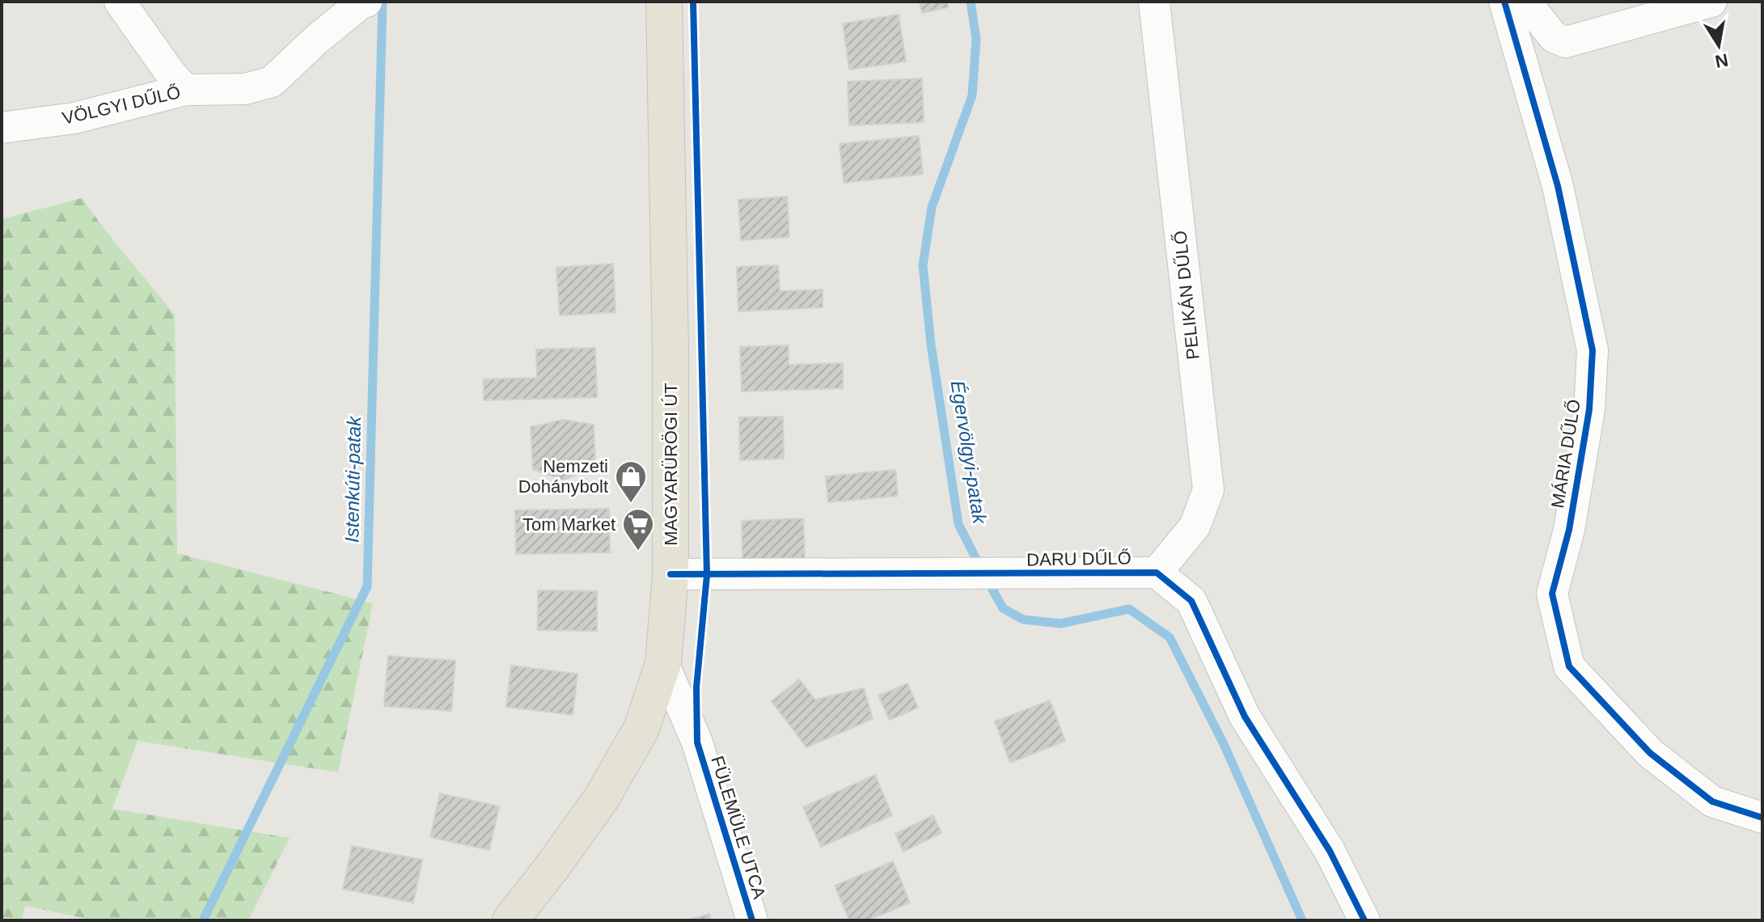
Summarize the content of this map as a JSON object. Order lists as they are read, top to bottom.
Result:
{
  "streets": {
    "main road": ["MAGYARÜRÖGI ÚT"],
    "street": [
      "VÖLGYI DŰLŐ",
      "PELIKÁN DŰLŐ",
      "MÁRIA DŰLŐ",
      "DARU DŰLŐ",
      "FÜLEMÜLE UTCA"
    ]
  },
  "crossings": [
    ["PELIKÁN DŰLŐ", "DARU DŰLŐ"],
    ["MAGYARÜRÖGI ÚT", "DARU DŰLŐ"],
    ["MAGYARÜRÖGI ÚT", "FÜLEMÜLE UTCA"]
  ],
  "water": ["Égervölgyi-patak", "Istenkúti-patak"],
  "places": {
    "shop": ["Nemzeti Dohánybolt"],
    "supermarket": ["Tom Market"]
  },
  "north": "bottom"
}
